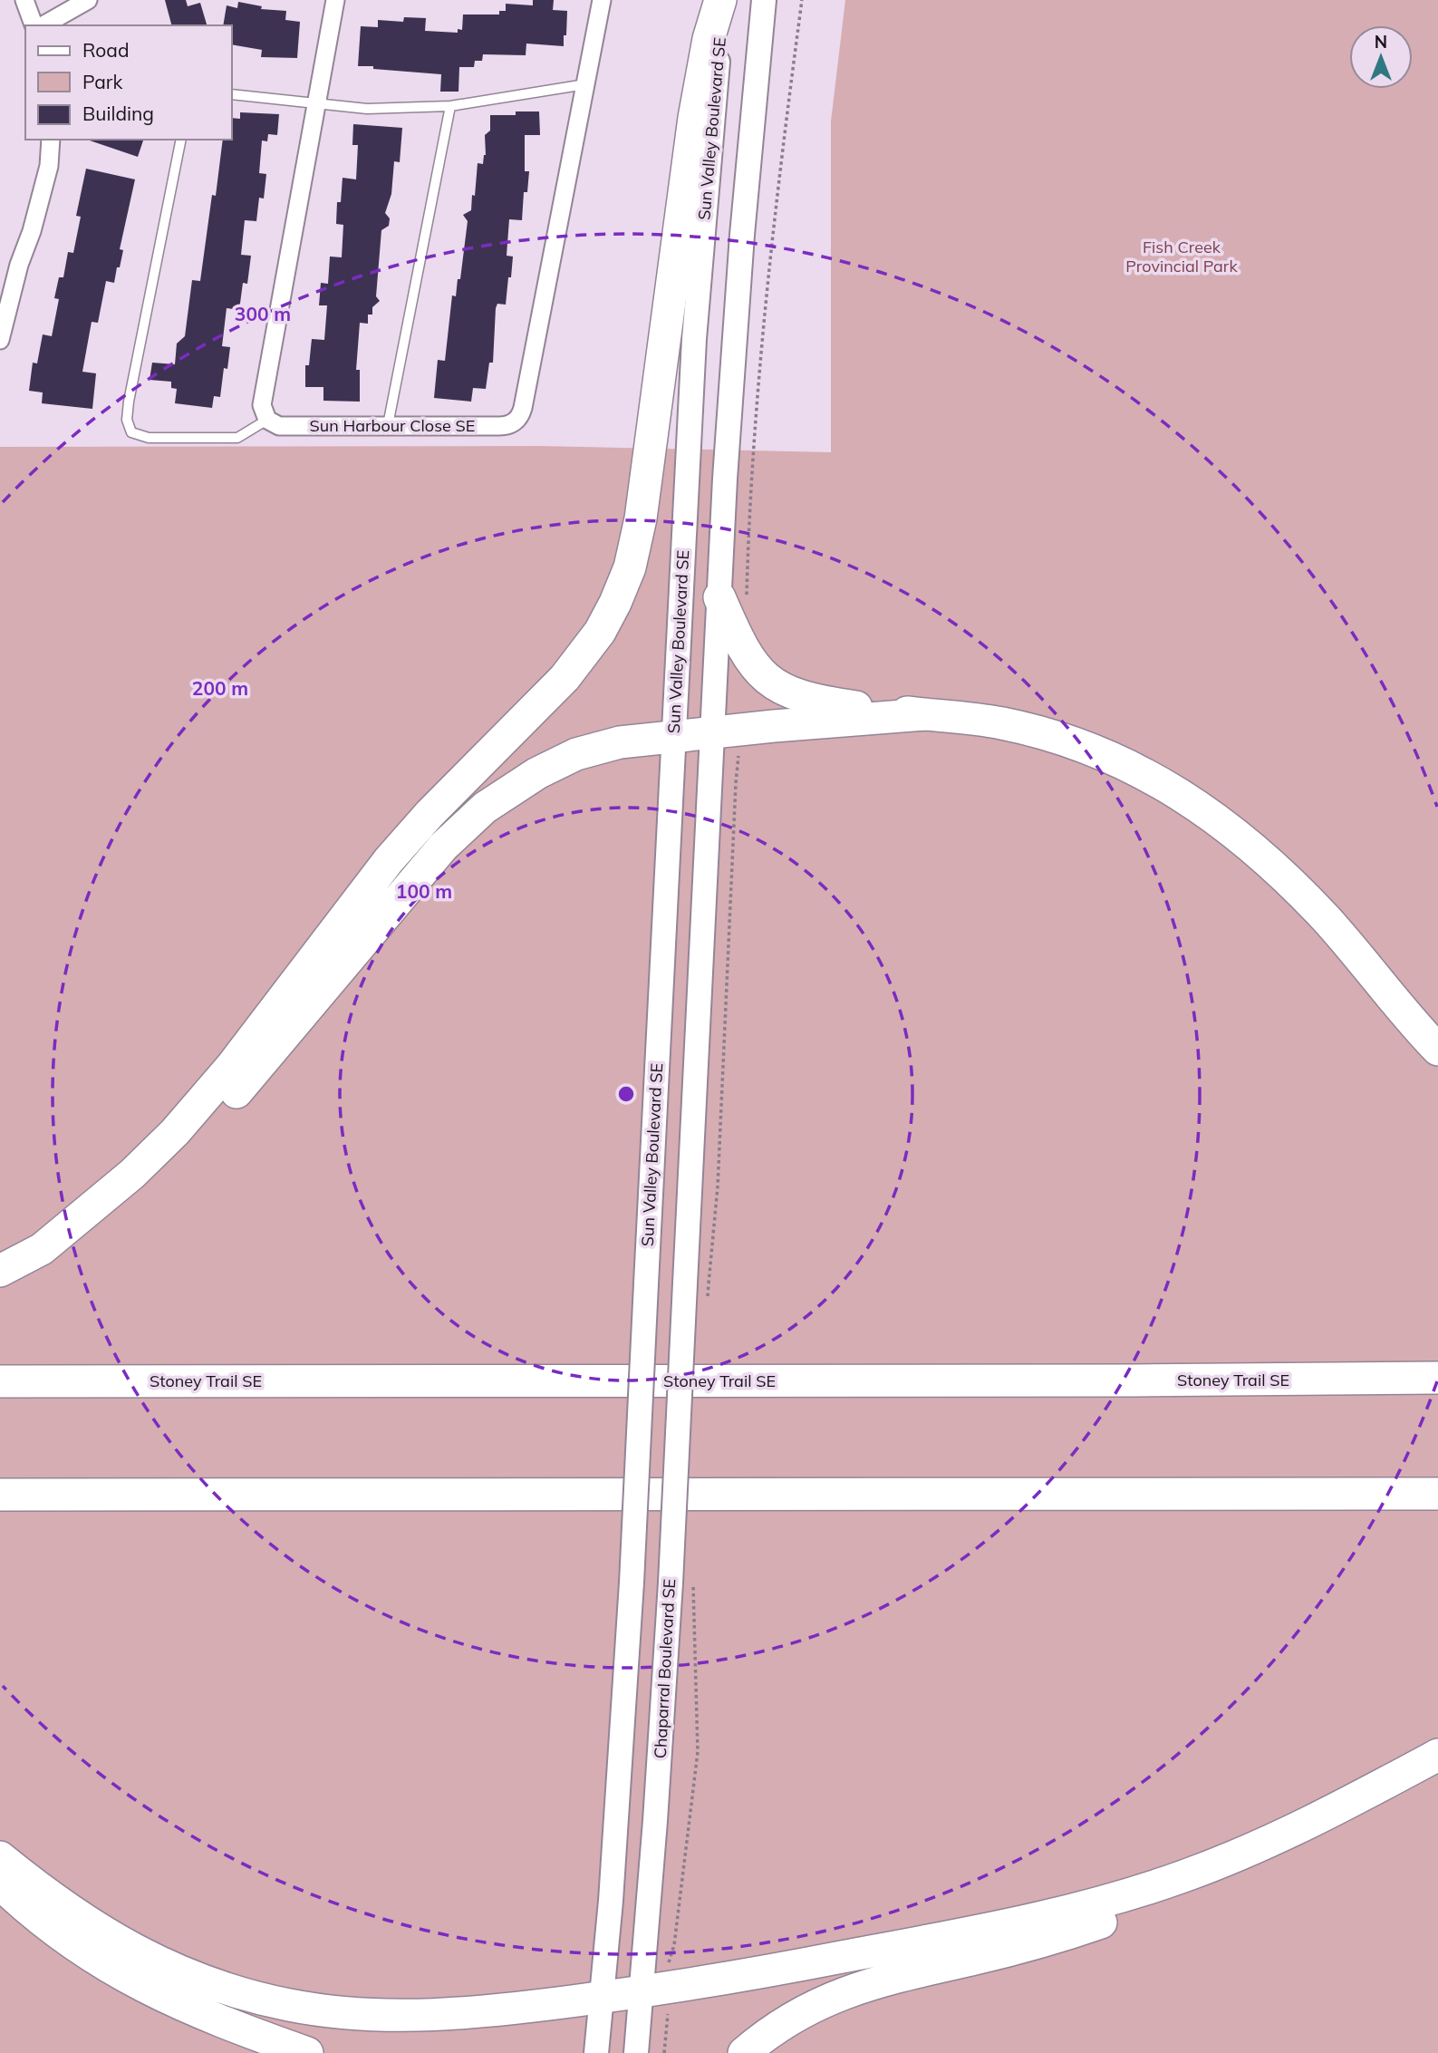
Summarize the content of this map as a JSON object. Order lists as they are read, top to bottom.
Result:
{
  "streets": {
    "highway": ["Stoney Trail SE"],
    "main road": ["Sun Valley Boulevard SE", "Chaparral Boulevard SE"],
    "street": ["Sun Harbour Close SE"]
  },
  "parks": ["Fish Creek Provincial Park"],
  "legend": ["Road", "Park", "Building"],
  "north": "top",
  "rings": ["300 m", "200 m", "100 m"]
}
